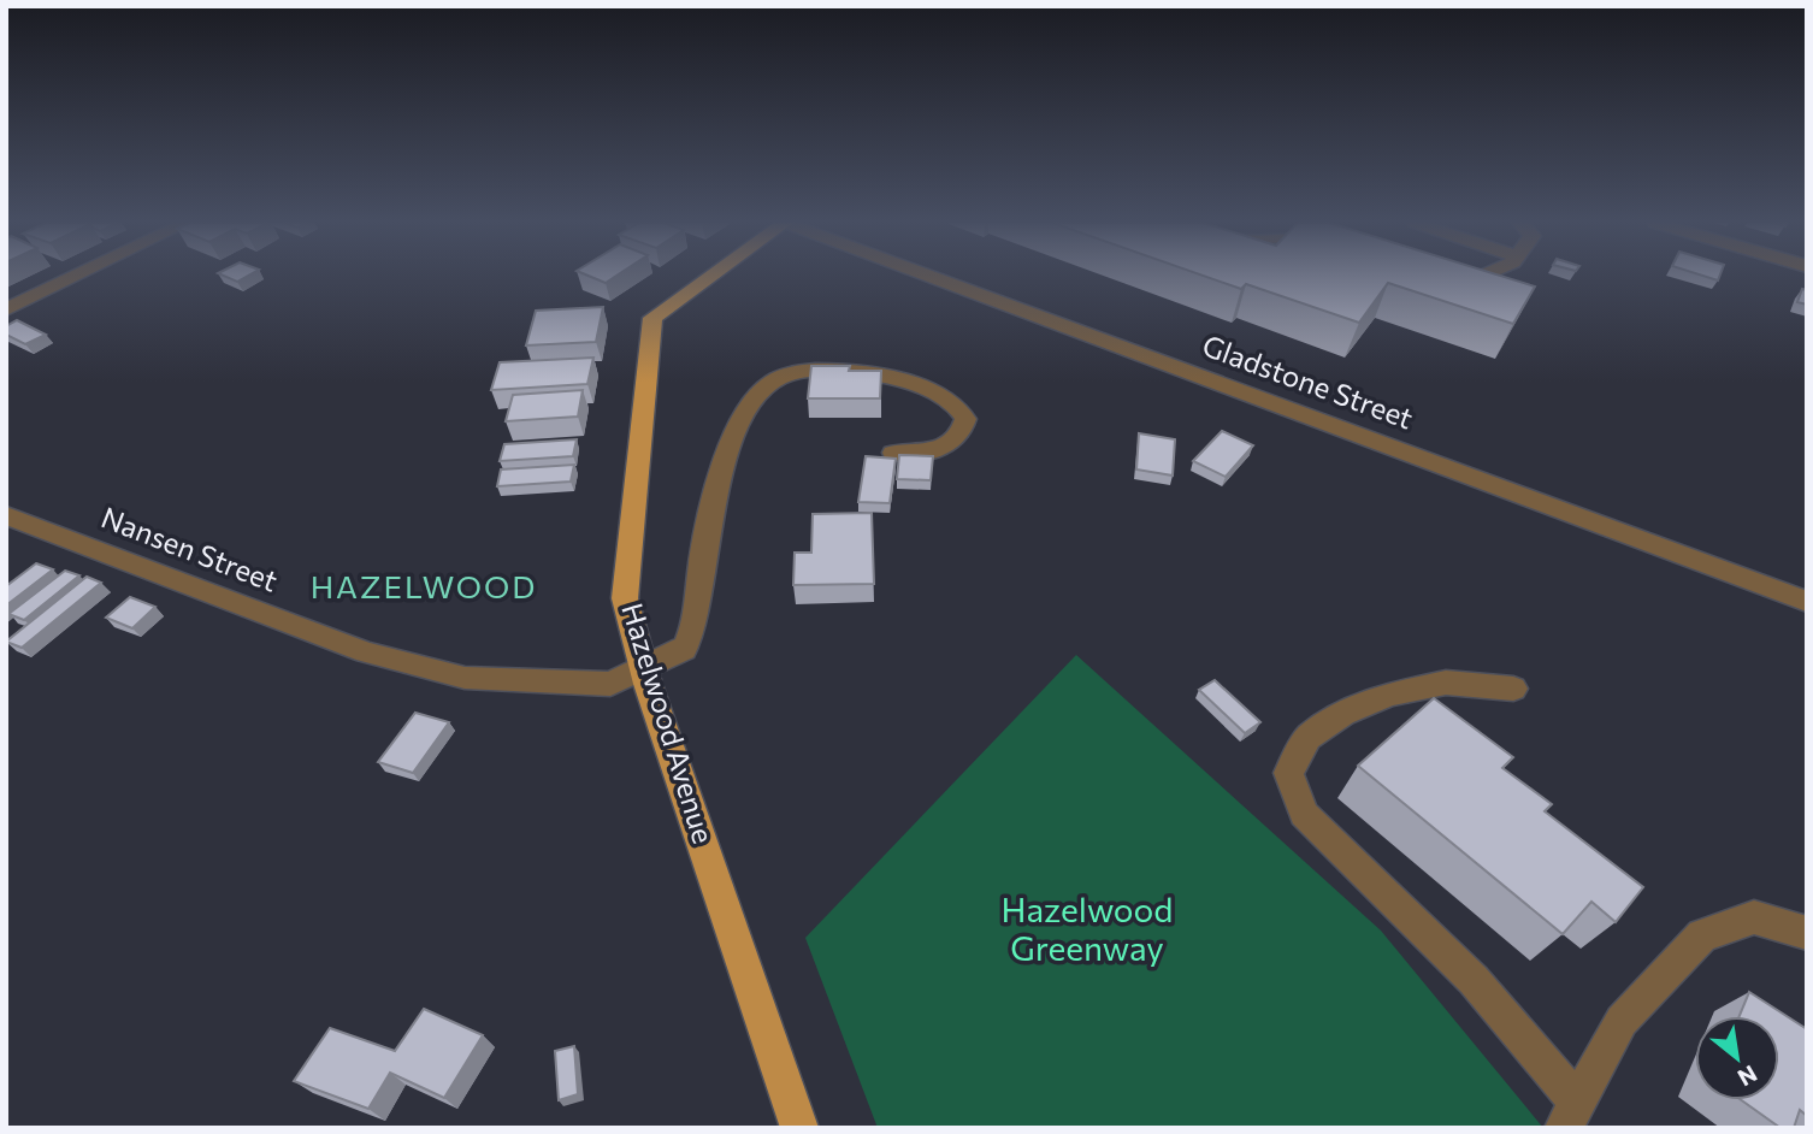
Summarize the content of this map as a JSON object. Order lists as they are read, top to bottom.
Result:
{
  "streets": {
    "main road": ["Hazelwood Avenue"],
    "street": ["Gladstone Street", "Nansen Street"]
  },
  "crossings": [
    ["Nansen Street", "Hazelwood Avenue"]
  ],
  "districts": ["HAZELWOOD"],
  "parks": ["Hazelwood Greenway"],
  "north": "bottom right"
}
